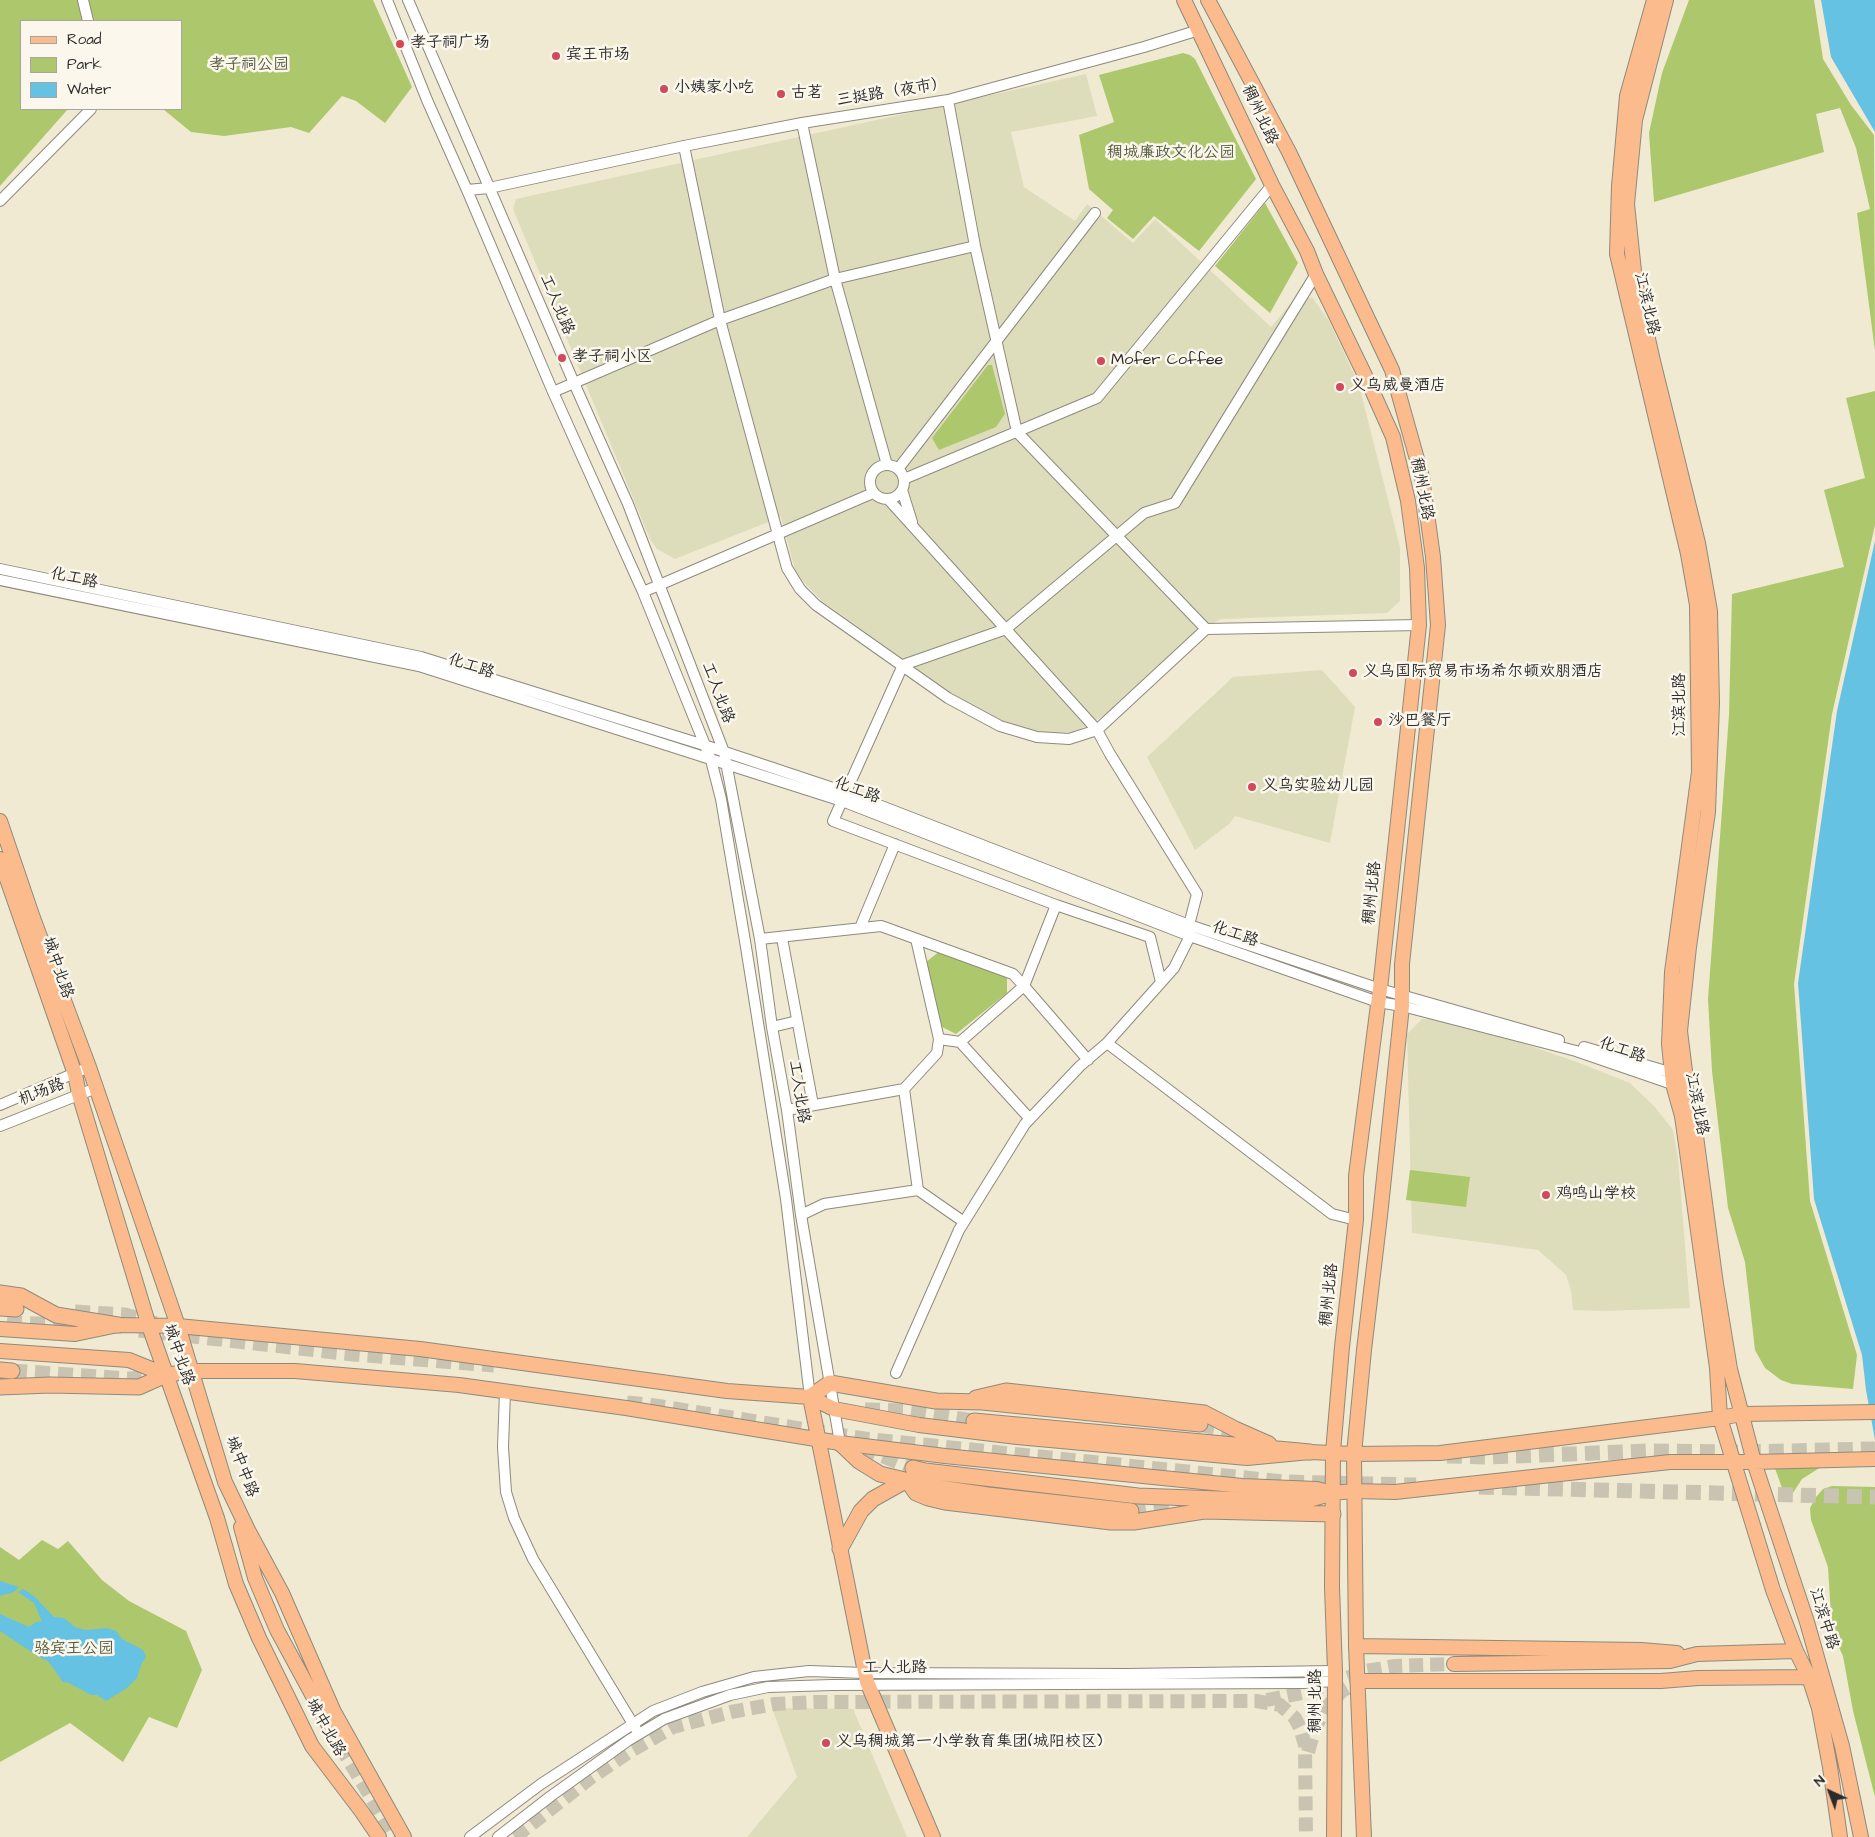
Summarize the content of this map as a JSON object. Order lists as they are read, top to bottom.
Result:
{
  "streets": {
    "main road": [
      "稠州北路",
      "江滨北路",
      "城中北路",
      "城中中路",
      "江滨中路"
    ],
    "street": [
      "三挺路（夜市）",
      "工人北路",
      "化工路",
      "机场路"
    ]
  },
  "crossings": [
    ["三挺路（夜市）", "稠州北路"],
    ["三挺路（夜市）", "工人北路"],
    ["稠州北路", "化工路"],
    ["江滨北路", "化工路"],
    ["江滨北路", "江滨中路"],
    ["工人北路", "化工路"],
    ["城中北路", "机场路"],
    ["城中北路", "城中中路"],
    ["机场路", "城中中路"]
  ],
  "parks": ["孝子祠公园", "稠城廉政文化公园", "骆宾王公园"],
  "places": [
    "孝子祠广场",
    "宾王市场",
    "小姨家小吃",
    "古茗",
    "孝子祠小区",
    "Mofer Coffee",
    "义乌威曼酒店",
    "义乌国际贸易市场希尔顿欢朋酒店",
    "沙巴餐厅",
    "义乌实验幼儿园",
    "鸡鸣山学校",
    "义乌稠城第一小学教育集团(城阳校区)"
  ],
  "legend": ["Road", "Park", "Water"],
  "north": "top left"
}
